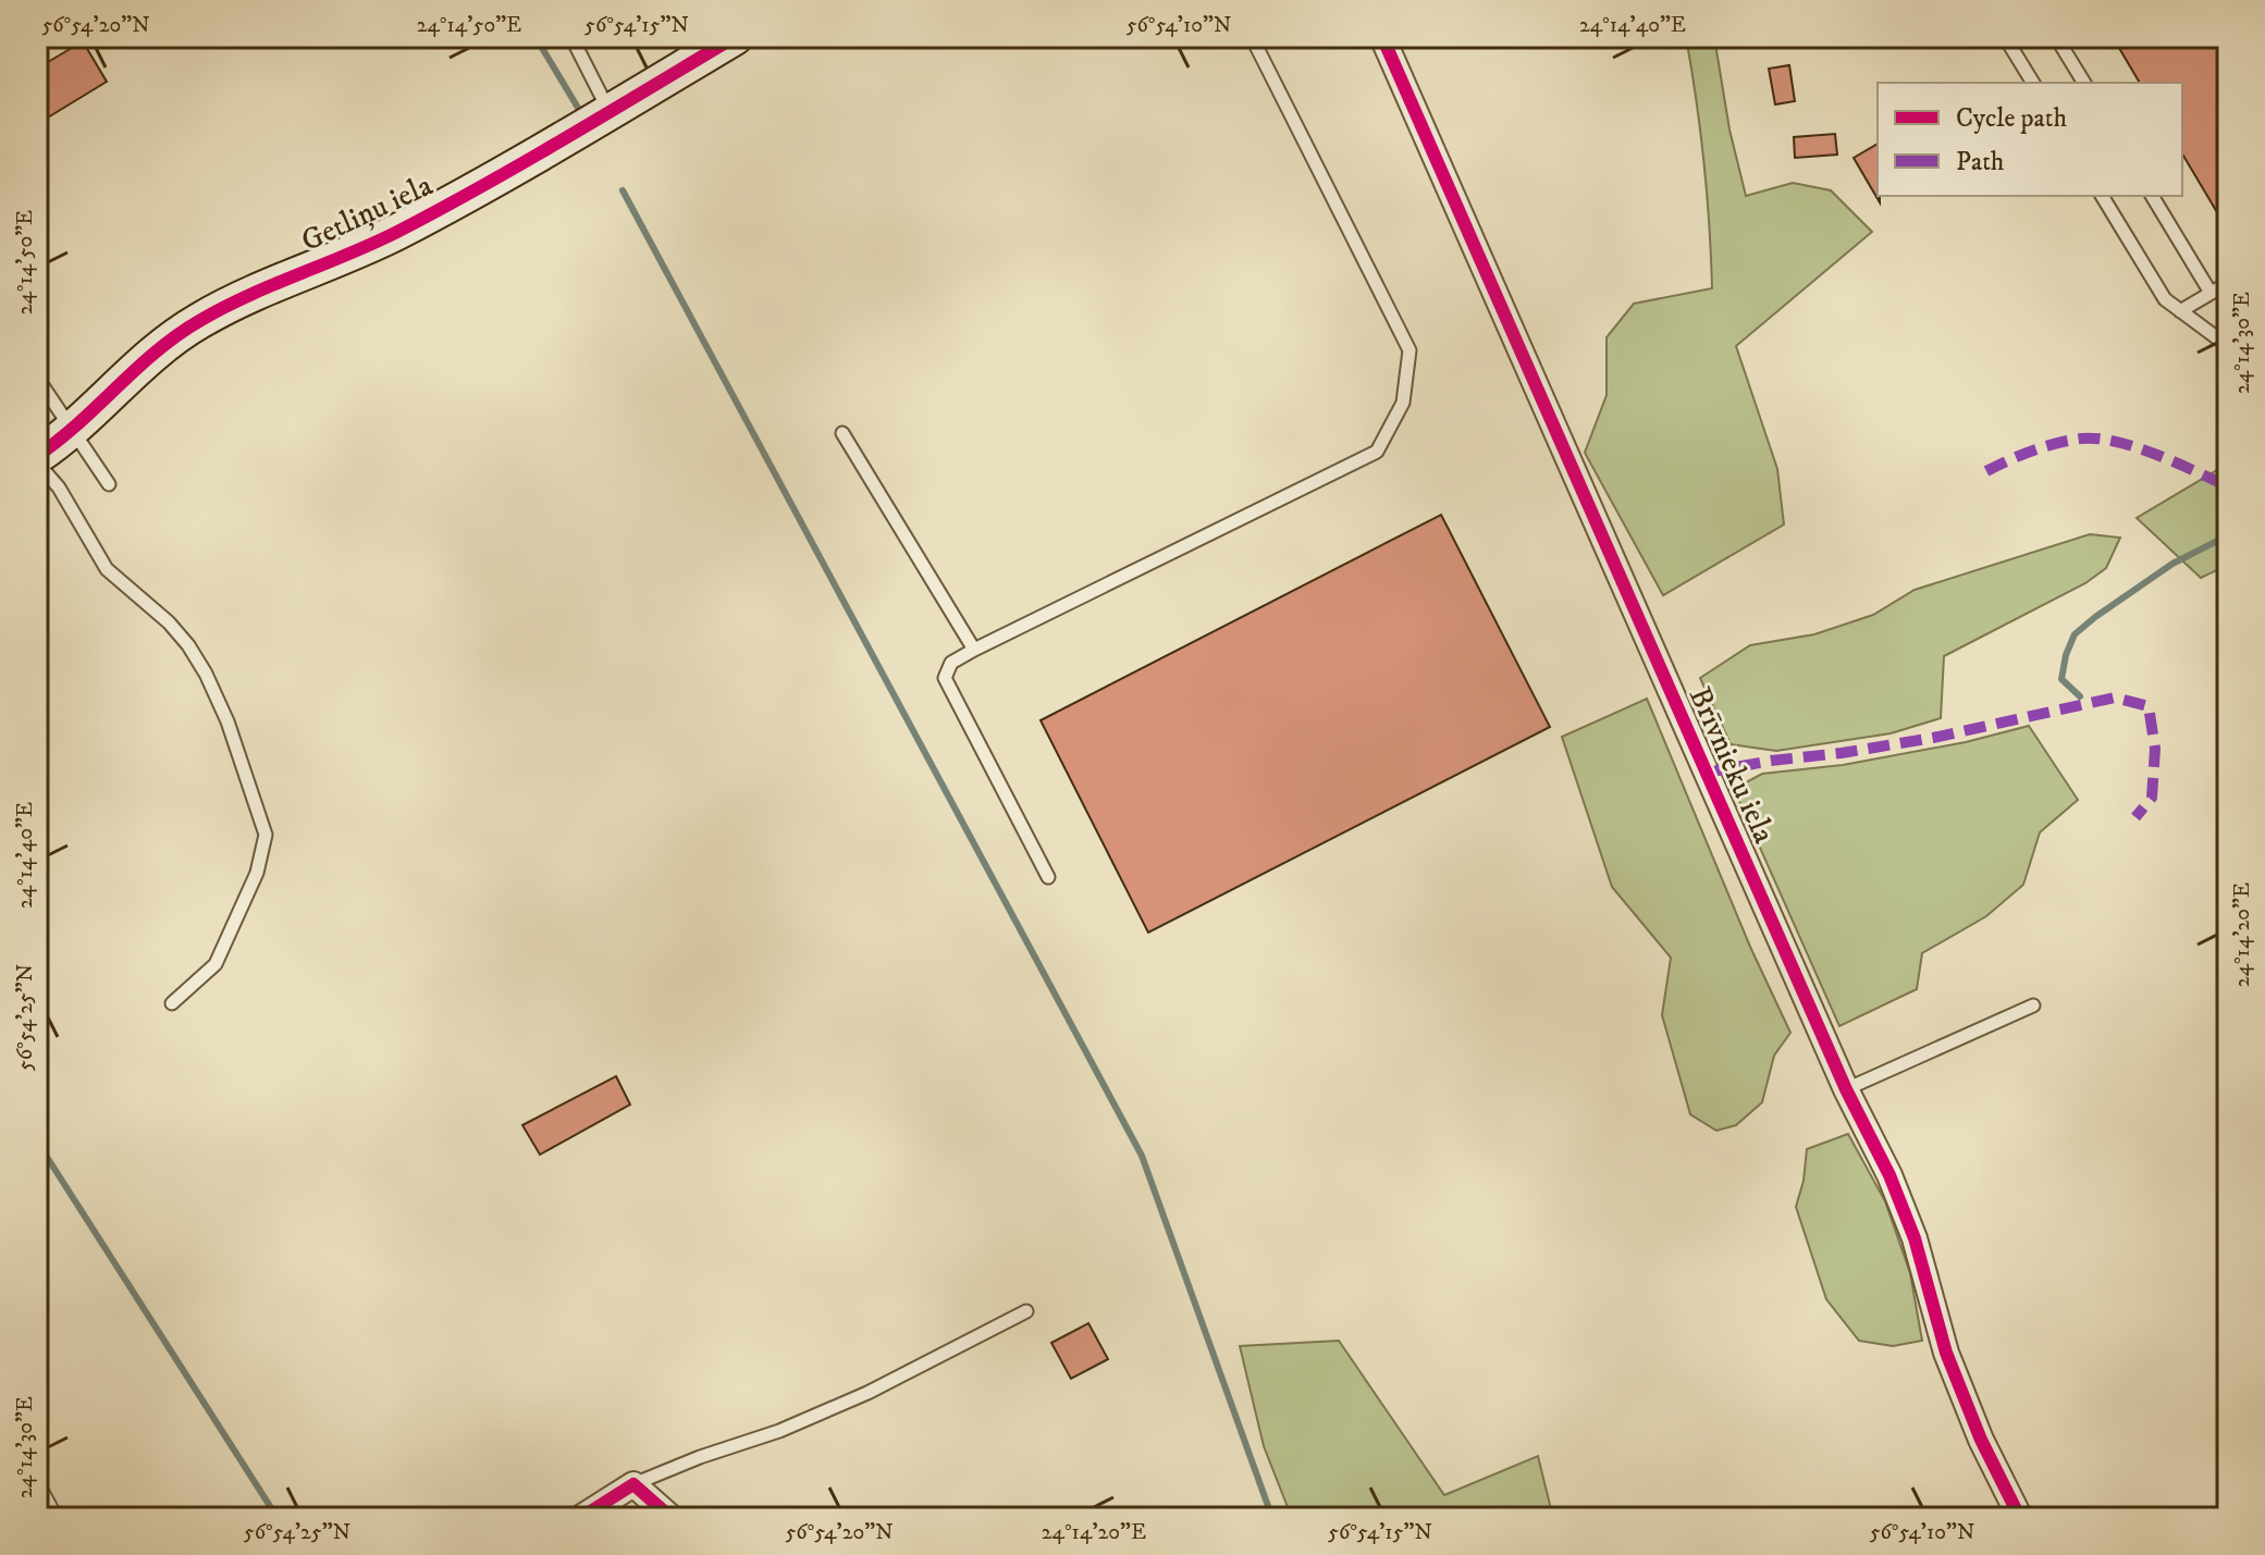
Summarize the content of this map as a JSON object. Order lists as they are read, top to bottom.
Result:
{
  "streets": {
    "street": ["Getliņu iela", "Brīvnieku iela"]
  },
  "legend": ["Cycle path", "Path"],
  "coordinates": [
    "56°54'20\"N",
    "24°14'50\"E",
    "56°54'15\"N",
    "56°54'10\"N",
    "24°14'40\"E",
    "24°14'30\"E",
    "24°14'20\"E",
    "56°54'25\"N"
  ]
}
